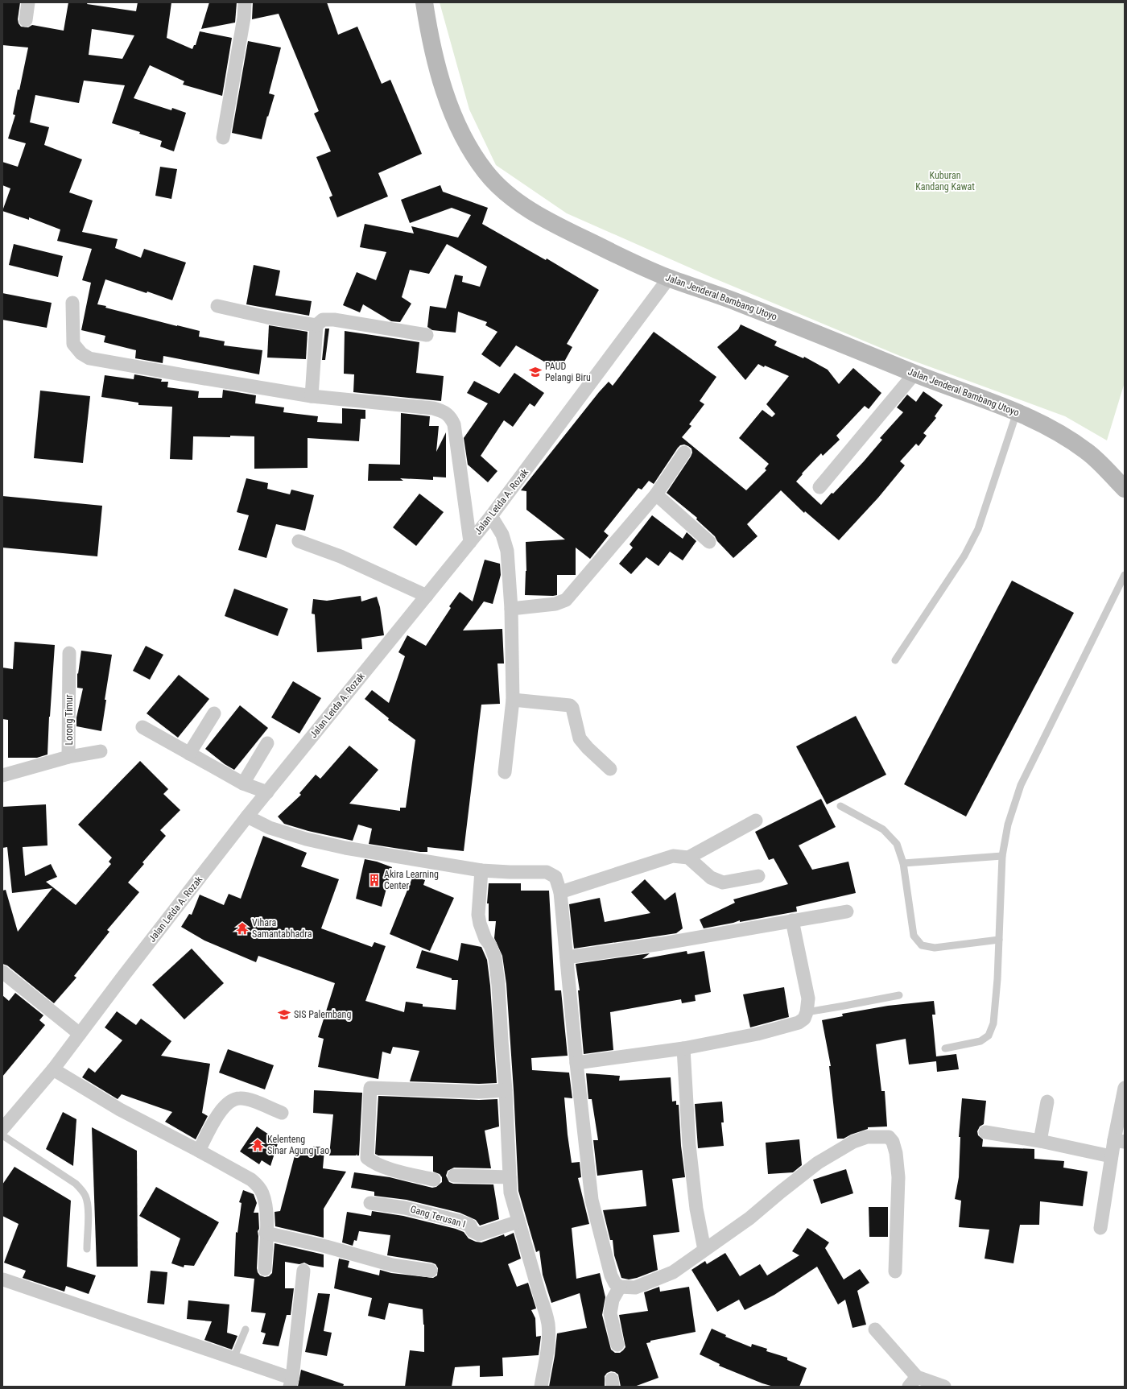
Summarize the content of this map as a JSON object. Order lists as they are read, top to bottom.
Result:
{
  "streets": {
    "street": [
      "Jalan Jenderal Bambang Utoyo",
      "Jalan Letda A. Rozak",
      "Lorong Timur",
      "Gang Terusan I"
    ]
  },
  "crossings": [
    ["Jalan Jenderal Bambang Utoyo", "Jalan Letda A. Rozak"]
  ],
  "parks": ["Kuburan Kandang Kawat"],
  "places": {
    "school or university": ["PAUD Pelangi Biru", "SIS Palembang"],
    "building": ["Akira Learning Center"],
    "temple": ["Vihara Samantabhadra", "Kelenteng Sinar Agung Tao"]
  }
}
